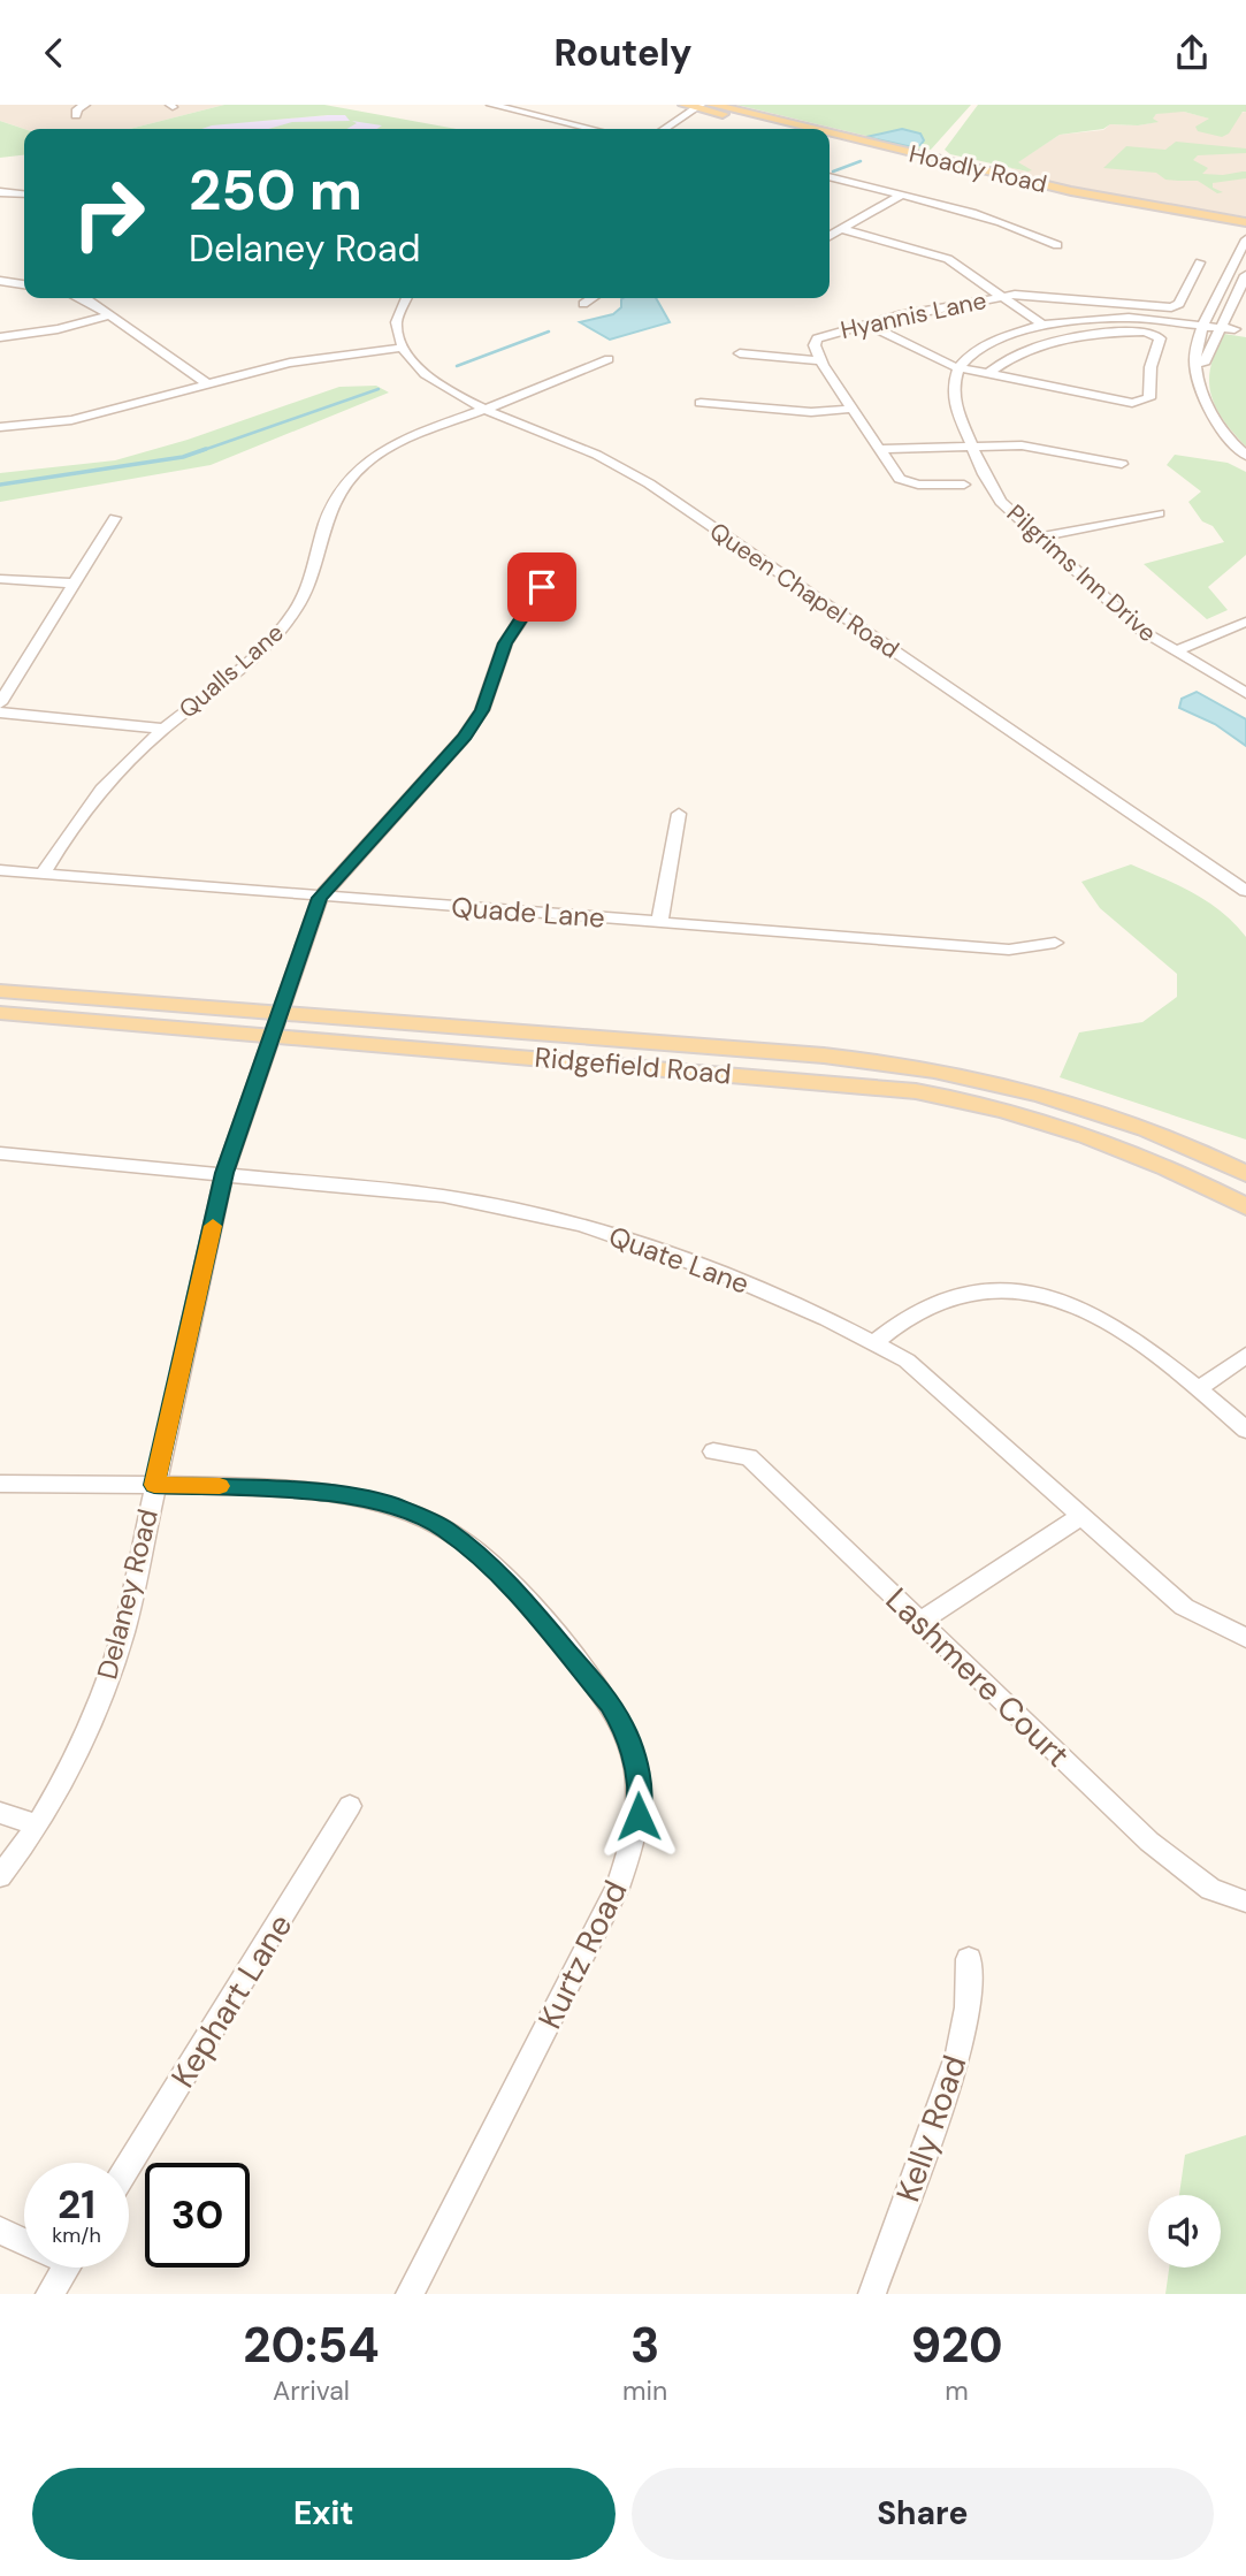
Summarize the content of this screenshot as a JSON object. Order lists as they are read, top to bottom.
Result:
{
  "streets": {
    "main road": ["Hoadly Road", "Ridgefield Road"],
    "street": [
      "Hyannis Lane",
      "Pilgrims Inn Drive",
      "Queen Chapel Road",
      "Qualls Lane",
      "Quade Lane",
      "Quate Lane",
      "Delaney Road",
      "Lashmere Court",
      "Kurtz Road",
      "Kephart Lane",
      "Kelly Road"
    ]
  },
  "crossings": [
    ["Queen Chapel Road", "Qualls Lane"],
    ["Qualls Lane", "Quade Lane"],
    ["Quade Lane", "Delaney Road"],
    ["Ridgefield Road", "Delaney Road"],
    ["Quate Lane", "Delaney Road"],
    ["Delaney Road", "Kurtz Road"]
  ],
  "page": {
    "header": "Routely",
    "turn": ["250 m", "Delaney Road"],
    "speed": "21 km/h",
    "limit": "30",
    "eta": [
      "20:54",
      "Arrival",
      "3",
      "min",
      "920",
      "m"
    ],
    "buttons": ["Exit", "Share"]
  }
}
